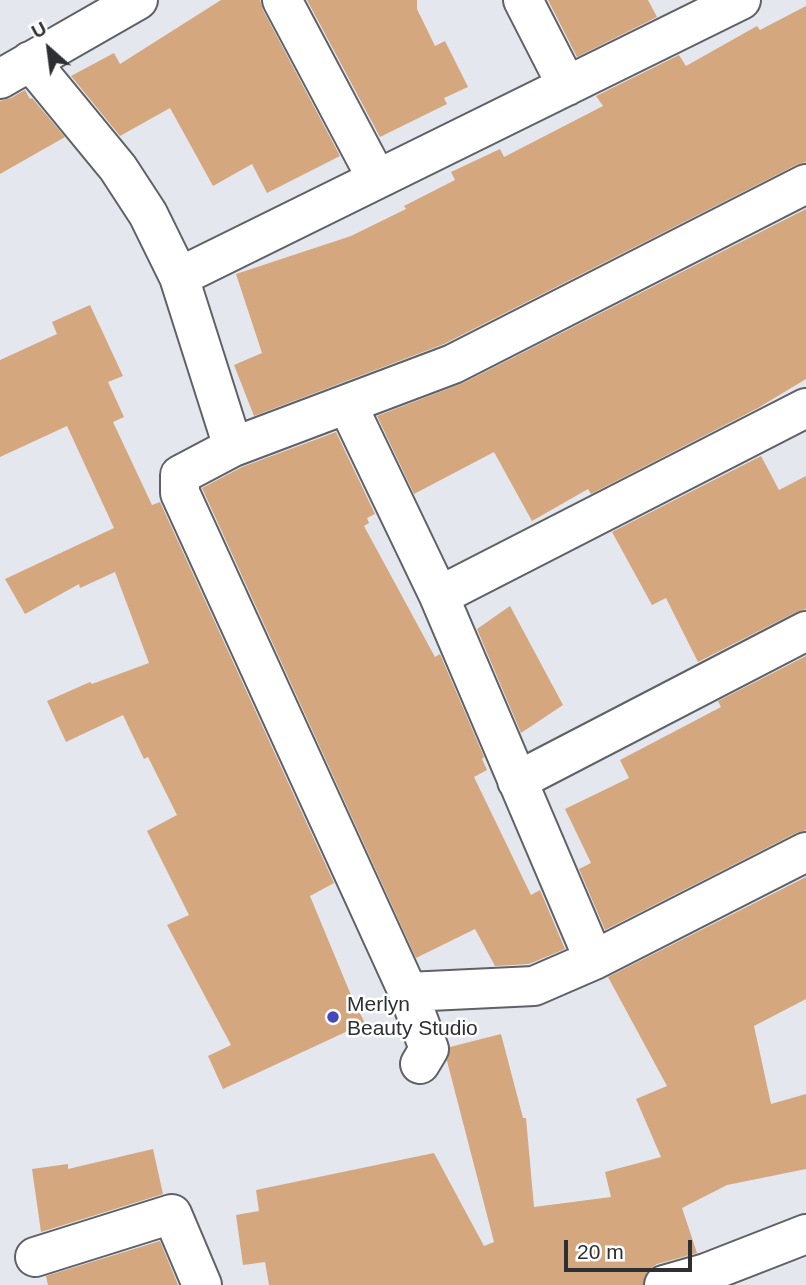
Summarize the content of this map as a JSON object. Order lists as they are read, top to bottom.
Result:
{
  "places": ["Merlyn Beauty Studio"],
  "scale_bar": "20 m",
  "north": "top left"
}
